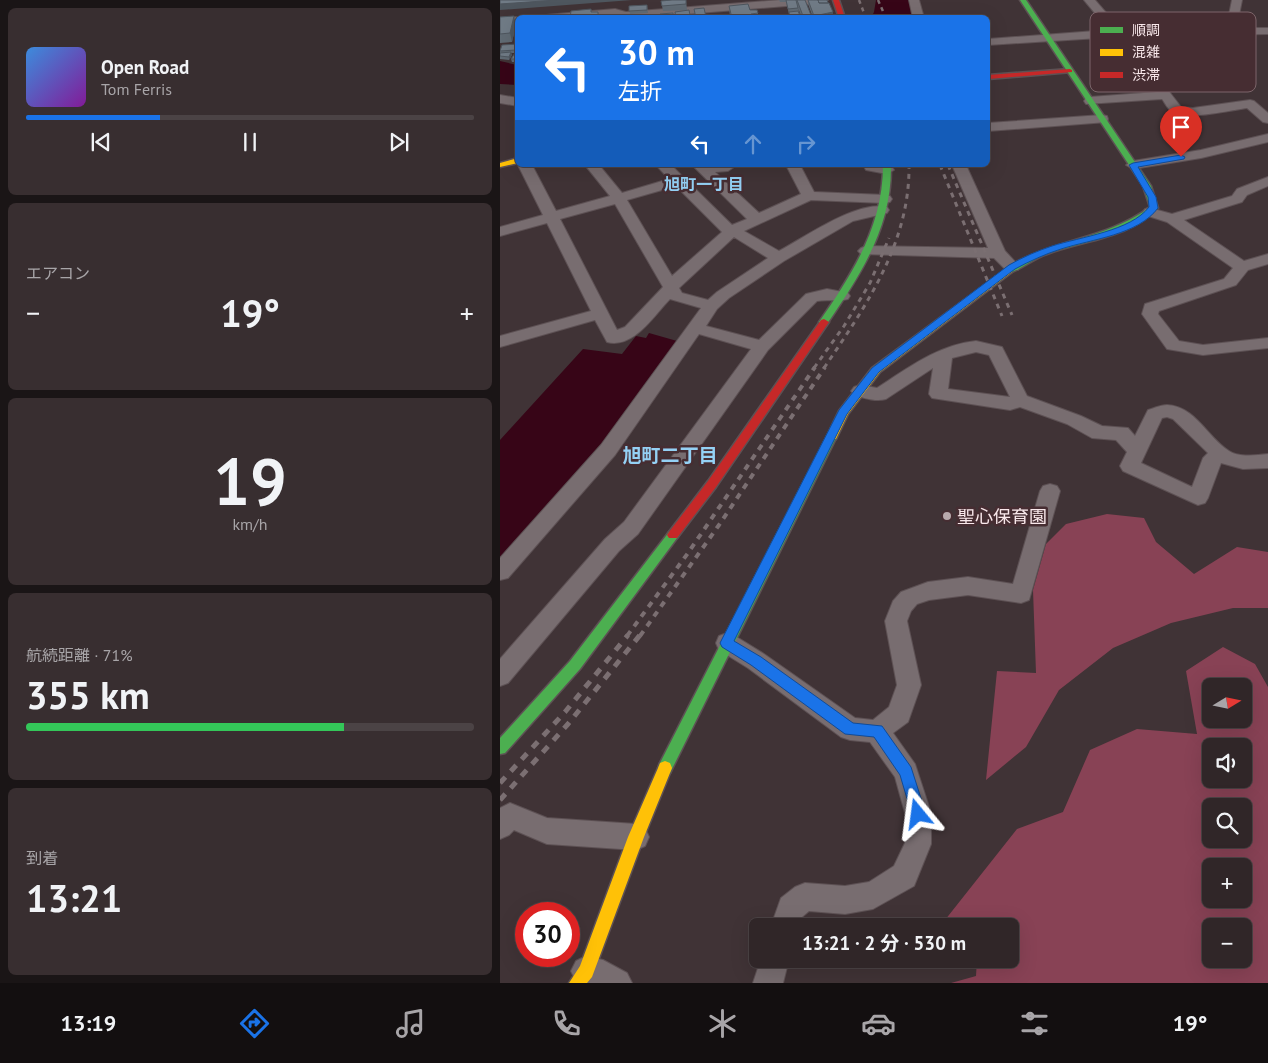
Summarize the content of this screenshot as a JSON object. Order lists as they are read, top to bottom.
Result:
{
  "districts": ["旭町一丁目", "旭町二丁目"],
  "places": ["聖心保育園"],
  "legend": ["順調", "混雑", "渋滞"],
  "north": "right",
  "page": {
    "turn": ["30 m", "左折"],
    "song": ["Open Road", "Tom Ferris"],
    "tile": [
      "エアコン",
      ["19", "km/h"],
      ["航続距離 · 71%", "355 km"],
      ["到着", "13:21"]
    ],
    "heat": ["−", "19°", "+"],
    "map_buttons": ["+", "−"],
    "limit": "30",
    "trip": "13:21 · 2 分 · 530 m",
    "tabs": ["13:19", "19°"]
  }
}
